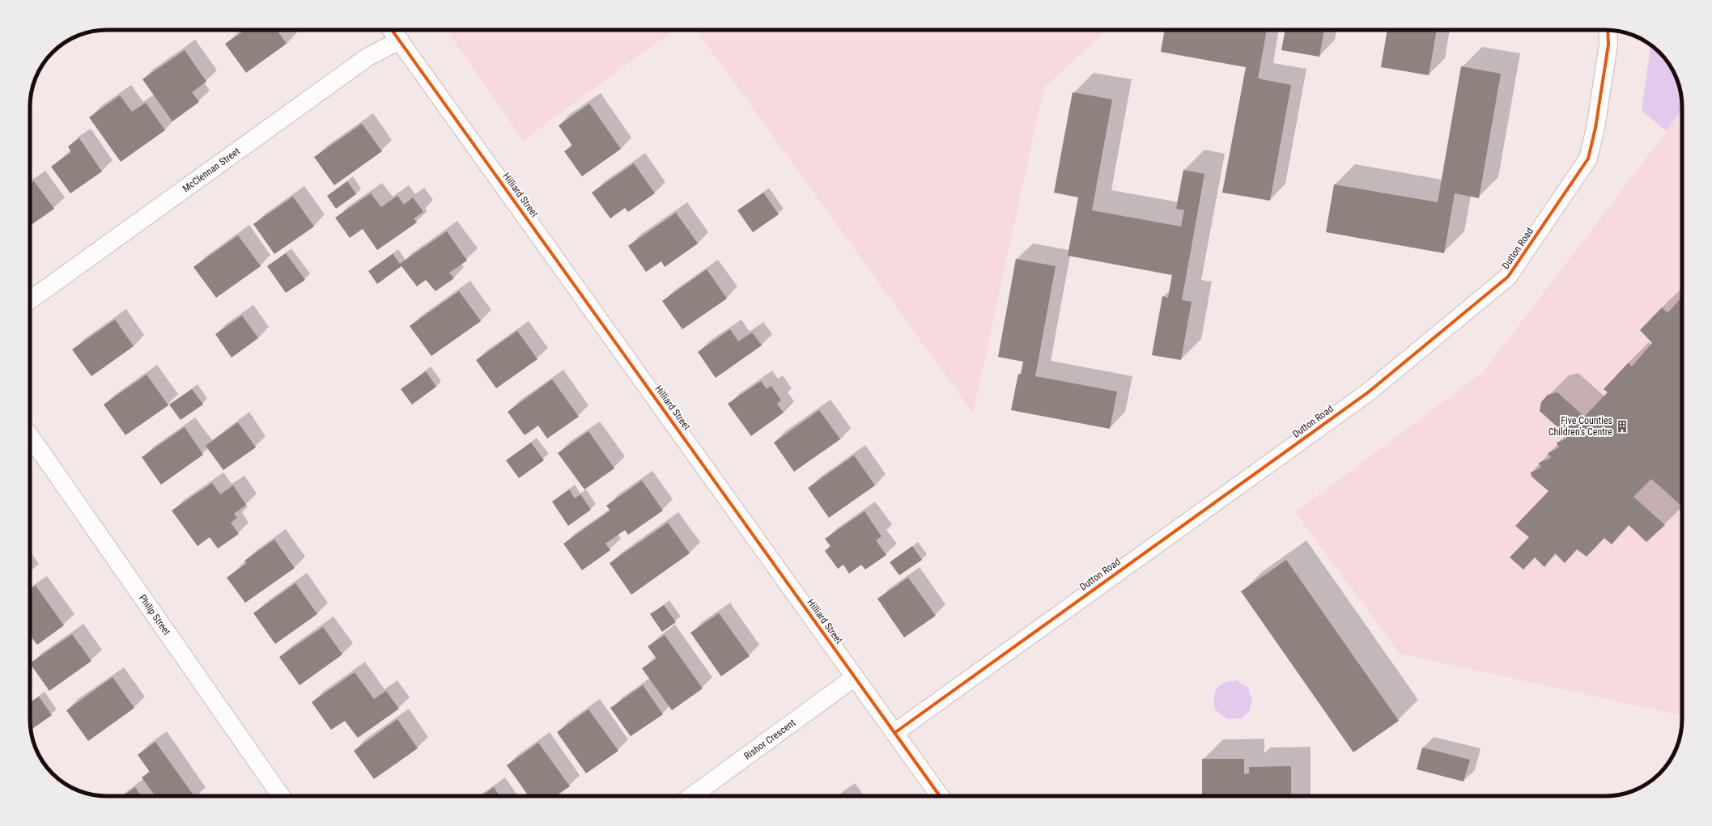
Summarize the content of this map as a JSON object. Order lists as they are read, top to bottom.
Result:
{
  "streets": {
    "street": [
      "McClennan Street",
      "Hilliard Street",
      "Dutton Road",
      "Philip Street",
      "Rishor Crescent"
    ]
  },
  "crossings": [
    ["McClennan Street", "Hilliard Street"],
    ["Hilliard Street", "Dutton Road"],
    ["Hilliard Street", "Rishor Crescent"]
  ],
  "places": {
    "building": ["Five Counties Children's Centre"]
  }
}
